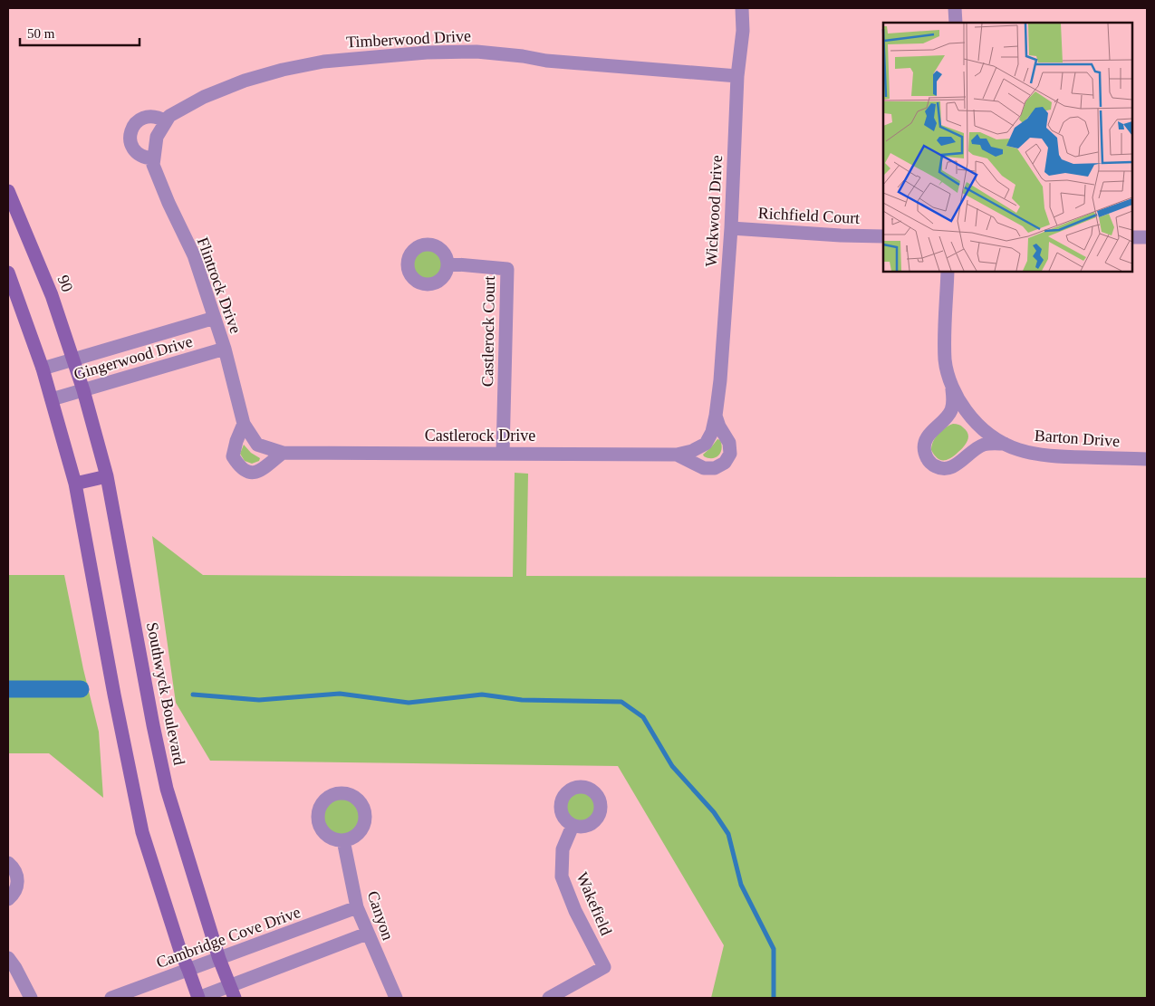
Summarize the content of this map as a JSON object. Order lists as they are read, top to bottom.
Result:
{
  "streets": {
    "street": [
      "Timberwood Drive",
      "Wickwood Drive",
      "Richfield Court",
      "90",
      "Flintrock Drive",
      "Castlerock Court",
      "Gingerwood Drive",
      "Castlerock Drive",
      "Barton Drive",
      "Southwyck Boulevard",
      "Wakefield",
      "Canyon",
      "Cambridge Cove Drive"
    ]
  },
  "crossings": [
    ["Timberwood Drive", "Wickwood Drive"],
    ["Timberwood Drive", "Flintrock Drive"],
    ["Wickwood Drive", "Richfield Court"],
    ["Wickwood Drive", "Castlerock Drive"],
    ["90", "Gingerwood Drive"],
    ["90", "Southwyck Boulevard"],
    ["Flintrock Drive", "Gingerwood Drive"],
    ["Flintrock Drive", "Castlerock Drive"],
    ["Castlerock Court", "Castlerock Drive"],
    ["Gingerwood Drive", "Southwyck Boulevard"],
    ["Southwyck Boulevard", "Cambridge Cove Drive"],
    ["Canyon", "Cambridge Cove Drive"]
  ],
  "scale_bar": "50 m"
}
